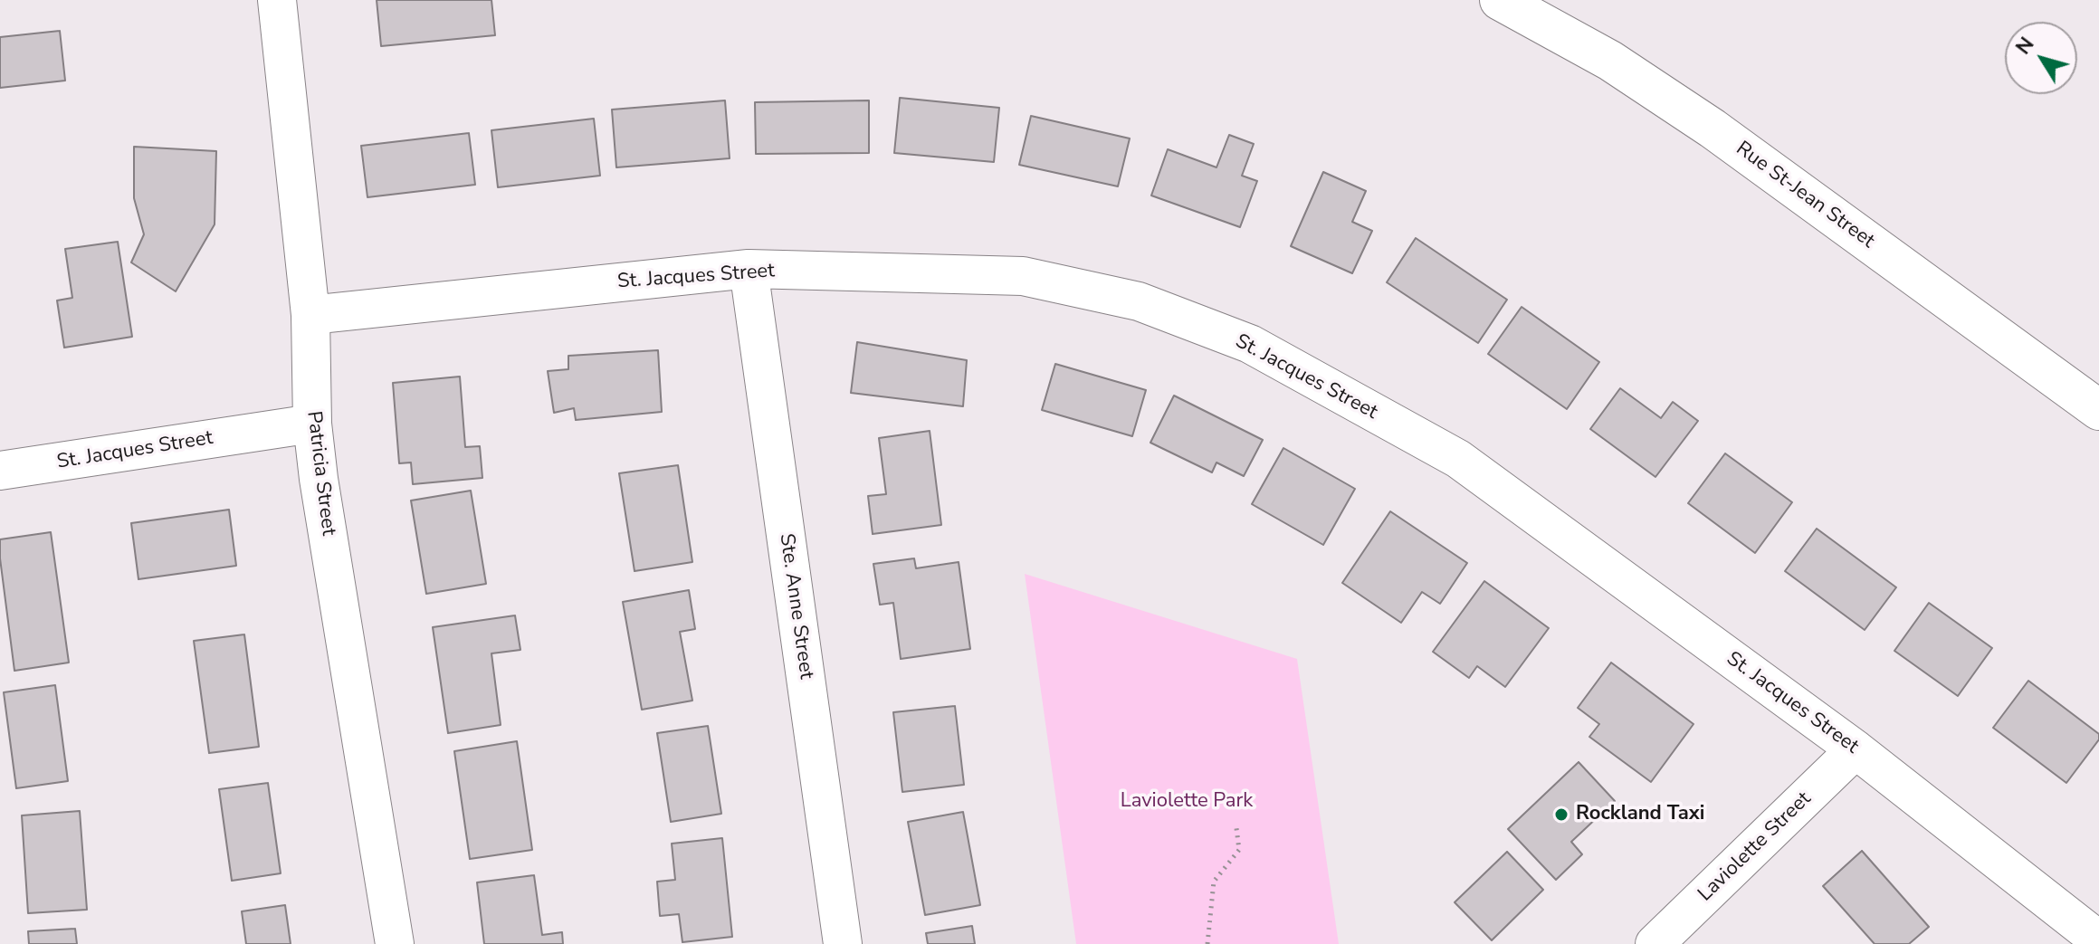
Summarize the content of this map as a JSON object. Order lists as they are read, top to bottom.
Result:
{
  "streets": {
    "main road": ["Rue St-Jean Street"],
    "street": [
      "St. Jacques Street",
      "Patricia Street",
      "Ste. Anne Street",
      "Laviolette Street"
    ]
  },
  "crossings": [
    ["St. Jacques Street", "Patricia Street"],
    ["St. Jacques Street", "Ste. Anne Street"],
    ["St. Jacques Street", "Laviolette Street"]
  ],
  "parks": ["Laviolette Park"],
  "places": ["Rockland Taxi"],
  "north": "top left"
}
